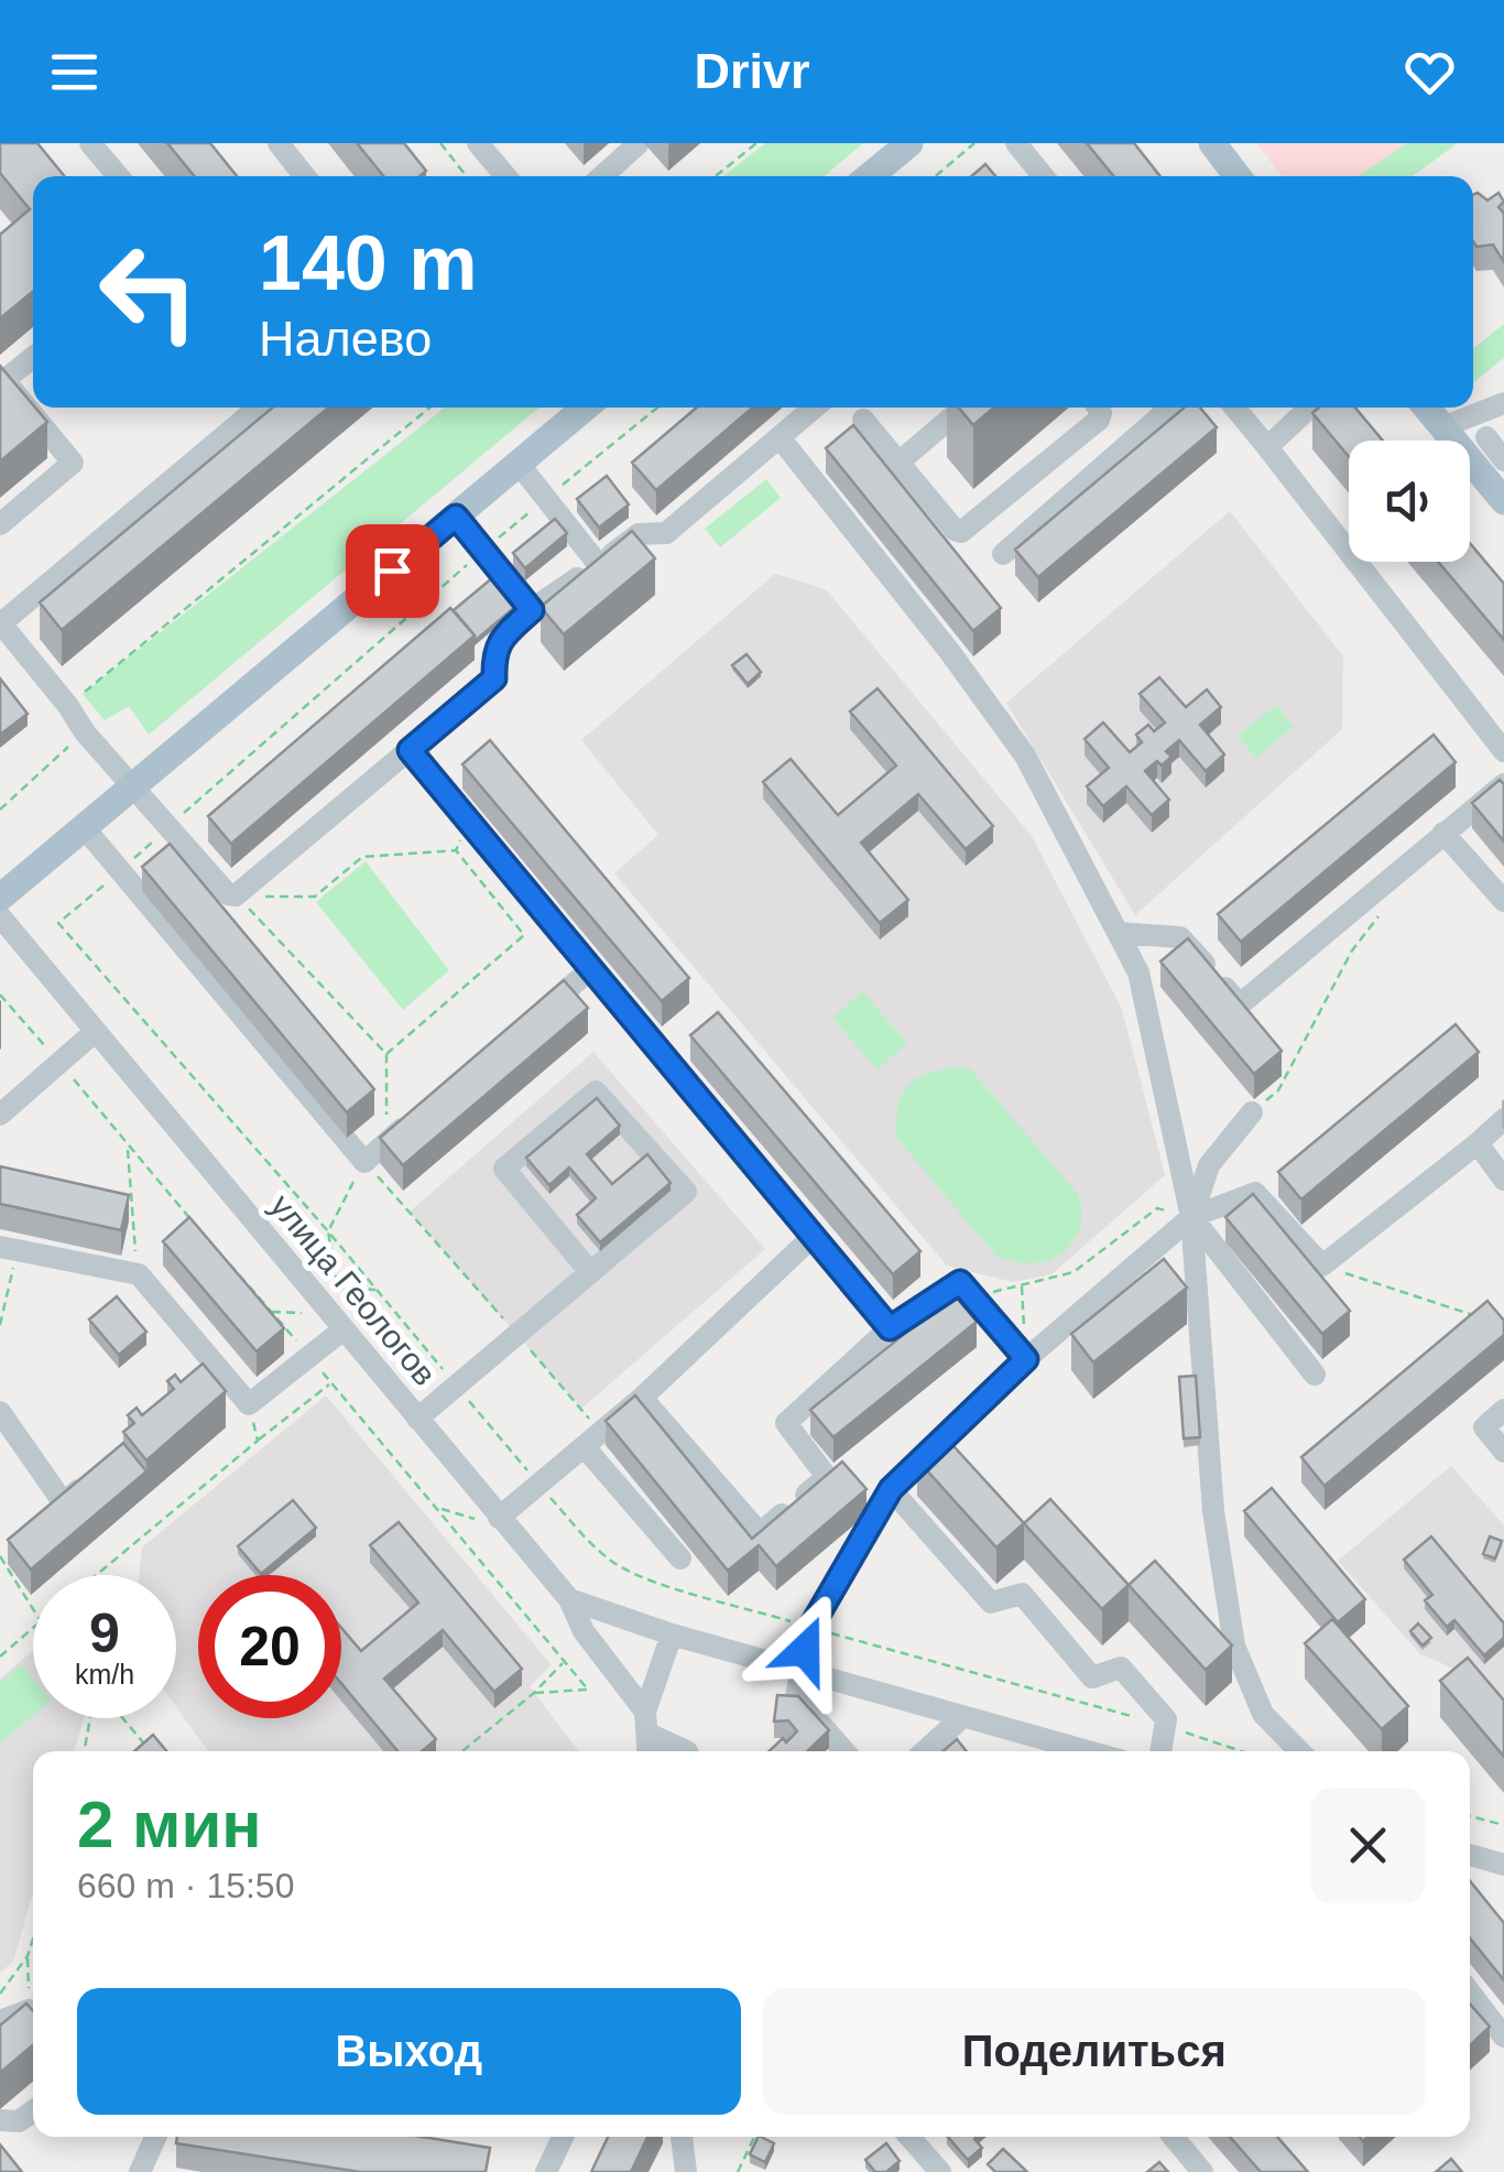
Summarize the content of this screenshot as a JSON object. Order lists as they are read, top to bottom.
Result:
{
  "streets": {
    "street": ["улица Геологов"]
  },
  "page": {
    "header": "Drivr",
    "turn": ["140 m", "Налево"],
    "speed": "9 km/h",
    "limit": "20",
    "heading": ["2 мин", "660 m · 15:50"],
    "buttons": ["Выход", "Поделиться"]
  }
}
